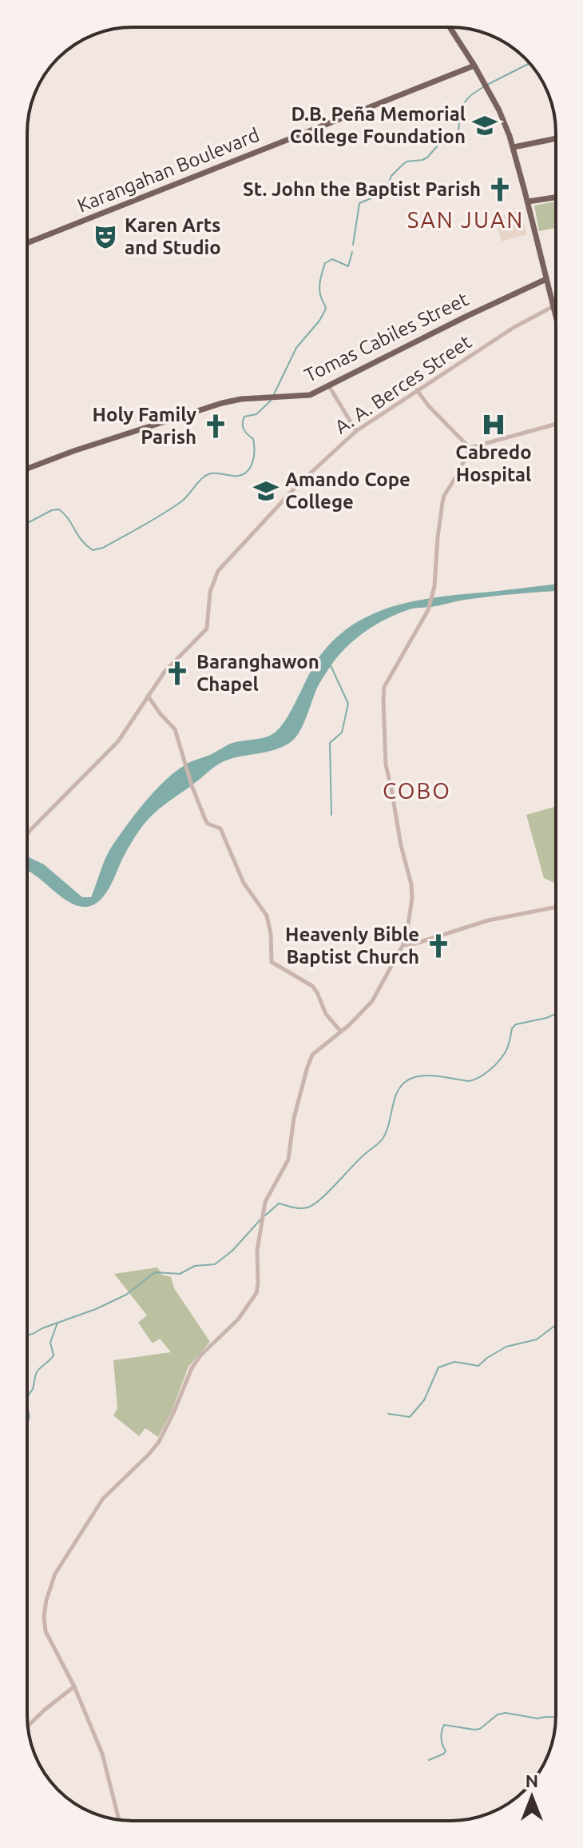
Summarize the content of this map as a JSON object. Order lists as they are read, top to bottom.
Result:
{
  "streets": {
    "main road": ["Karangahan Boulevard", "Tomas Cabiles Street"],
    "street": ["A. A. Berces Street"]
  },
  "districts": ["SAN JUAN", "COBO"],
  "places": {
    "school or university": ["D.B. Peña Memorial College Foundation", "Amando Cope College"],
    "church": [
      "St. John the Baptist Parish",
      "Holy Family Parish",
      "Baranghawon Chapel",
      "Heavenly Bible Baptist Church"
    ],
    "theatre": ["Karen Arts and Studio"],
    "hospital": ["Cabredo Hospital"]
  },
  "north": "top"
}
